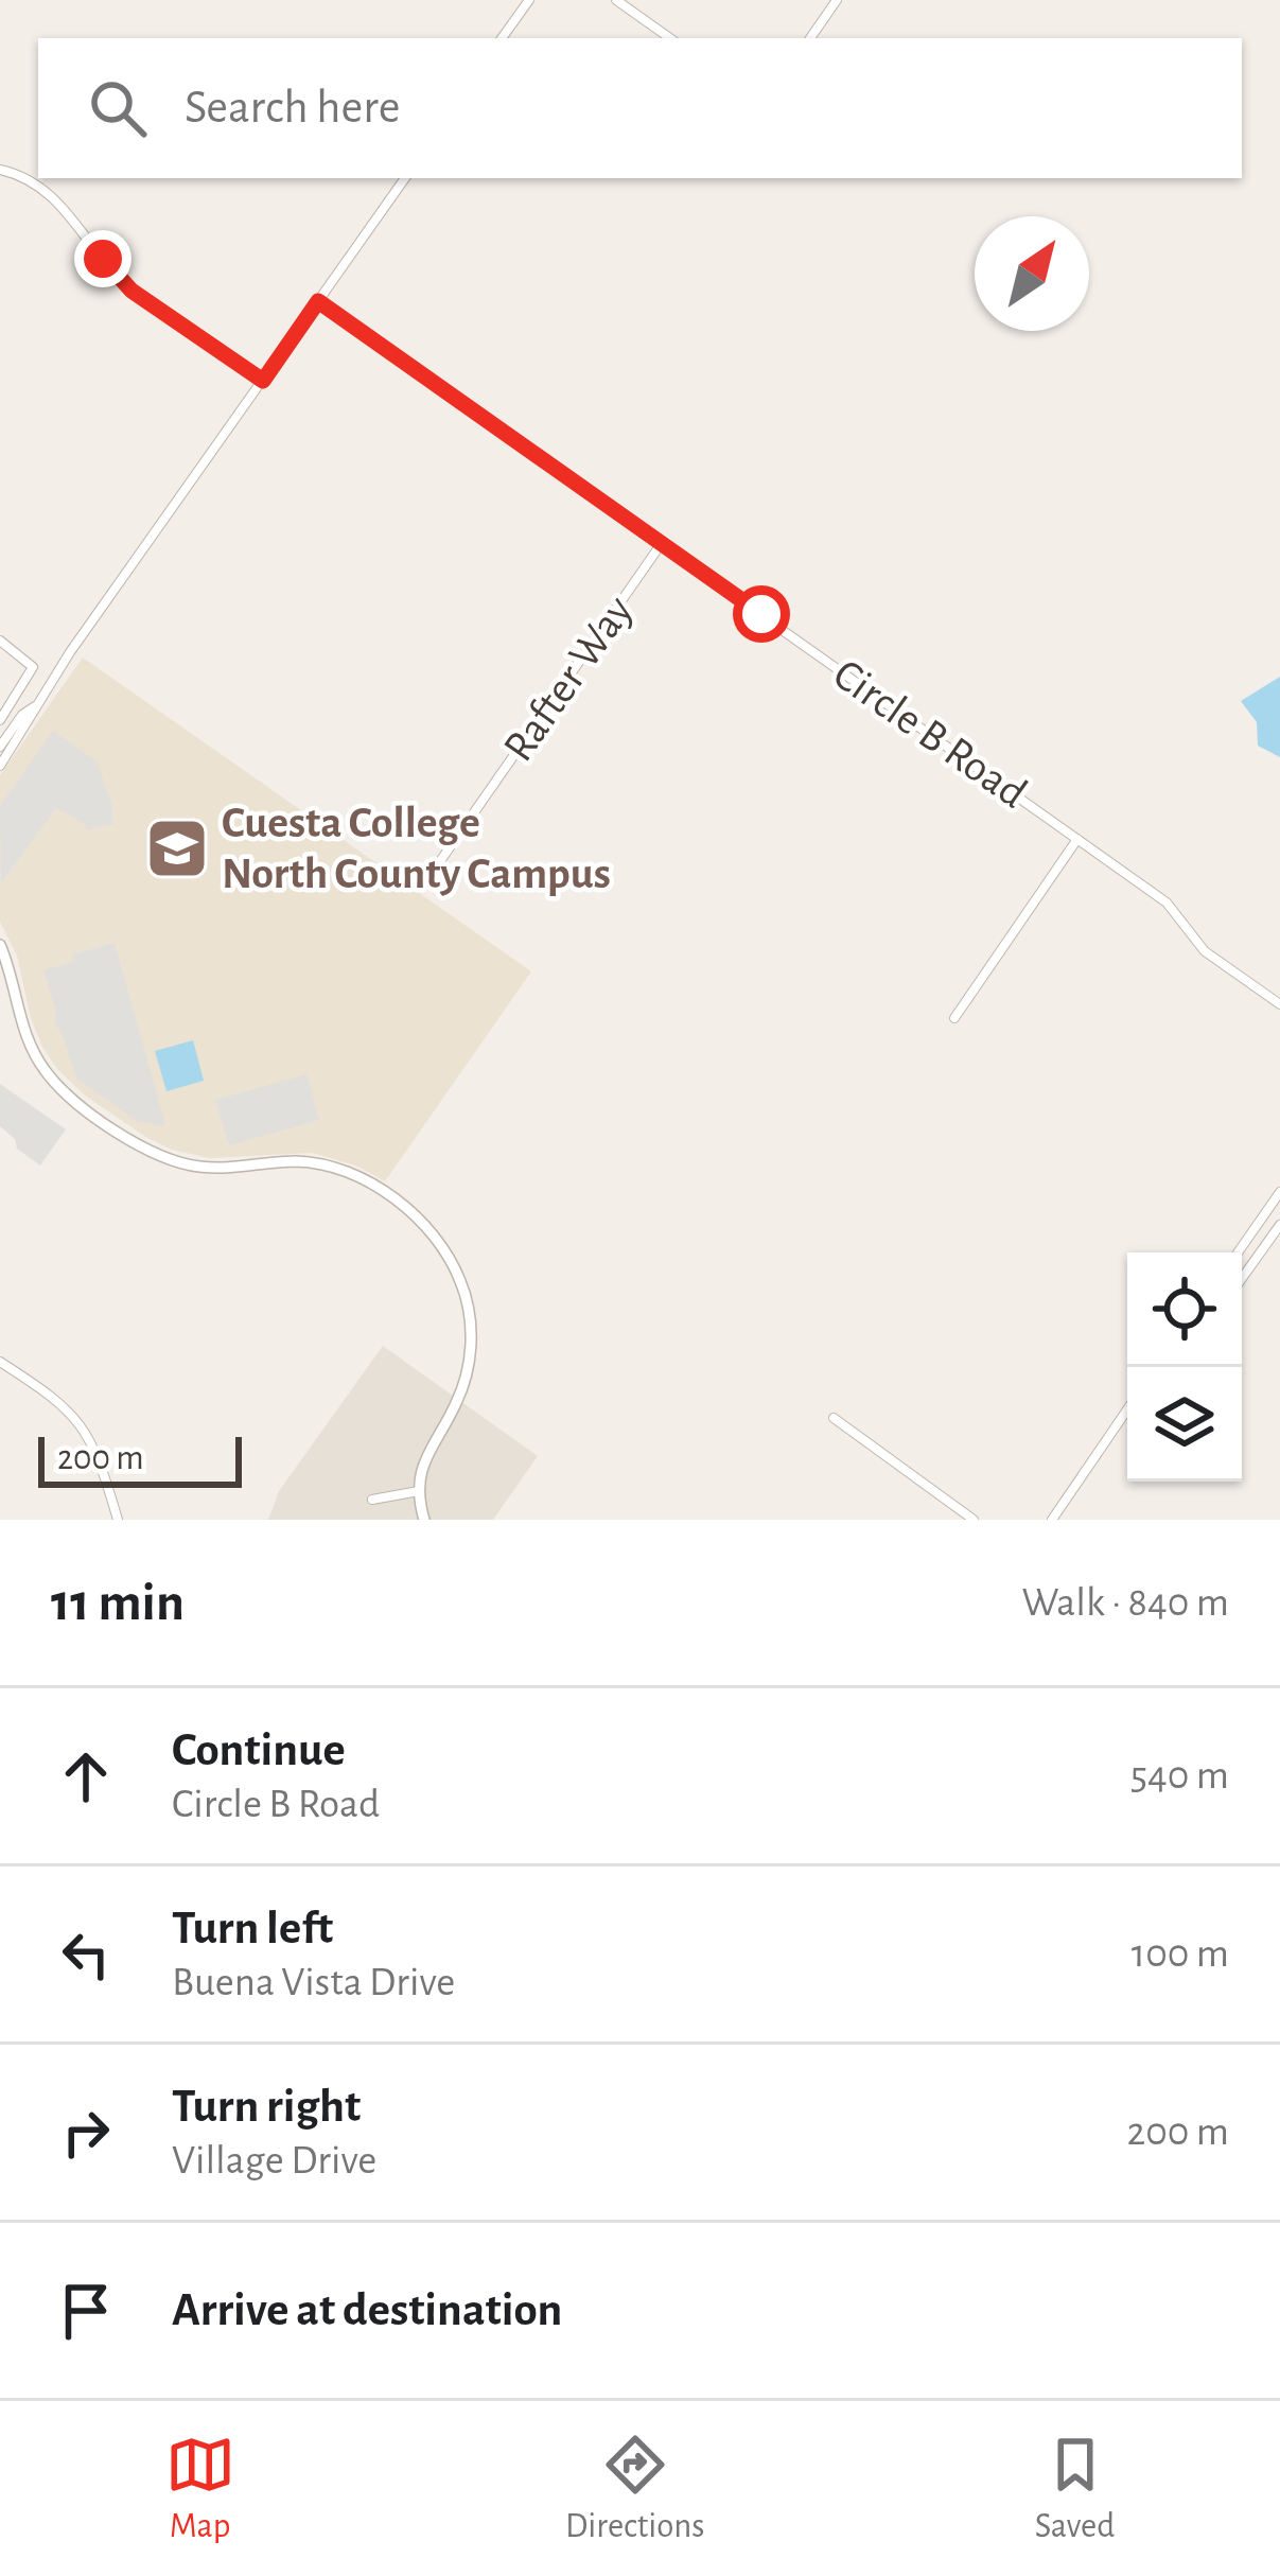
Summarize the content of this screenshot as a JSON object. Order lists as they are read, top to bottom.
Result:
{
  "streets": {
    "street": ["Rafter Way", "Circle B Road"]
  },
  "crossings": [
    ["Rafter Way", "Circle B Road"]
  ],
  "places": {
    "school or university": ["Cuesta College North County Campus"]
  },
  "scale_bar": "200 m",
  "north": "top right",
  "page": {
    "search": "Search here",
    "scale": "200 m",
    "heading": ["11 min", "Walk · 840 m"],
    "list": [
      ["Continue", "Circle B Road", "540 m"],
      ["Turn left", "Buena Vista Drive", "100 m"],
      ["Turn right", "Village Drive", "200 m"],
      "Arrive at destination"
    ],
    "nav": ["Map", "Directions", "Saved"]
  }
}
